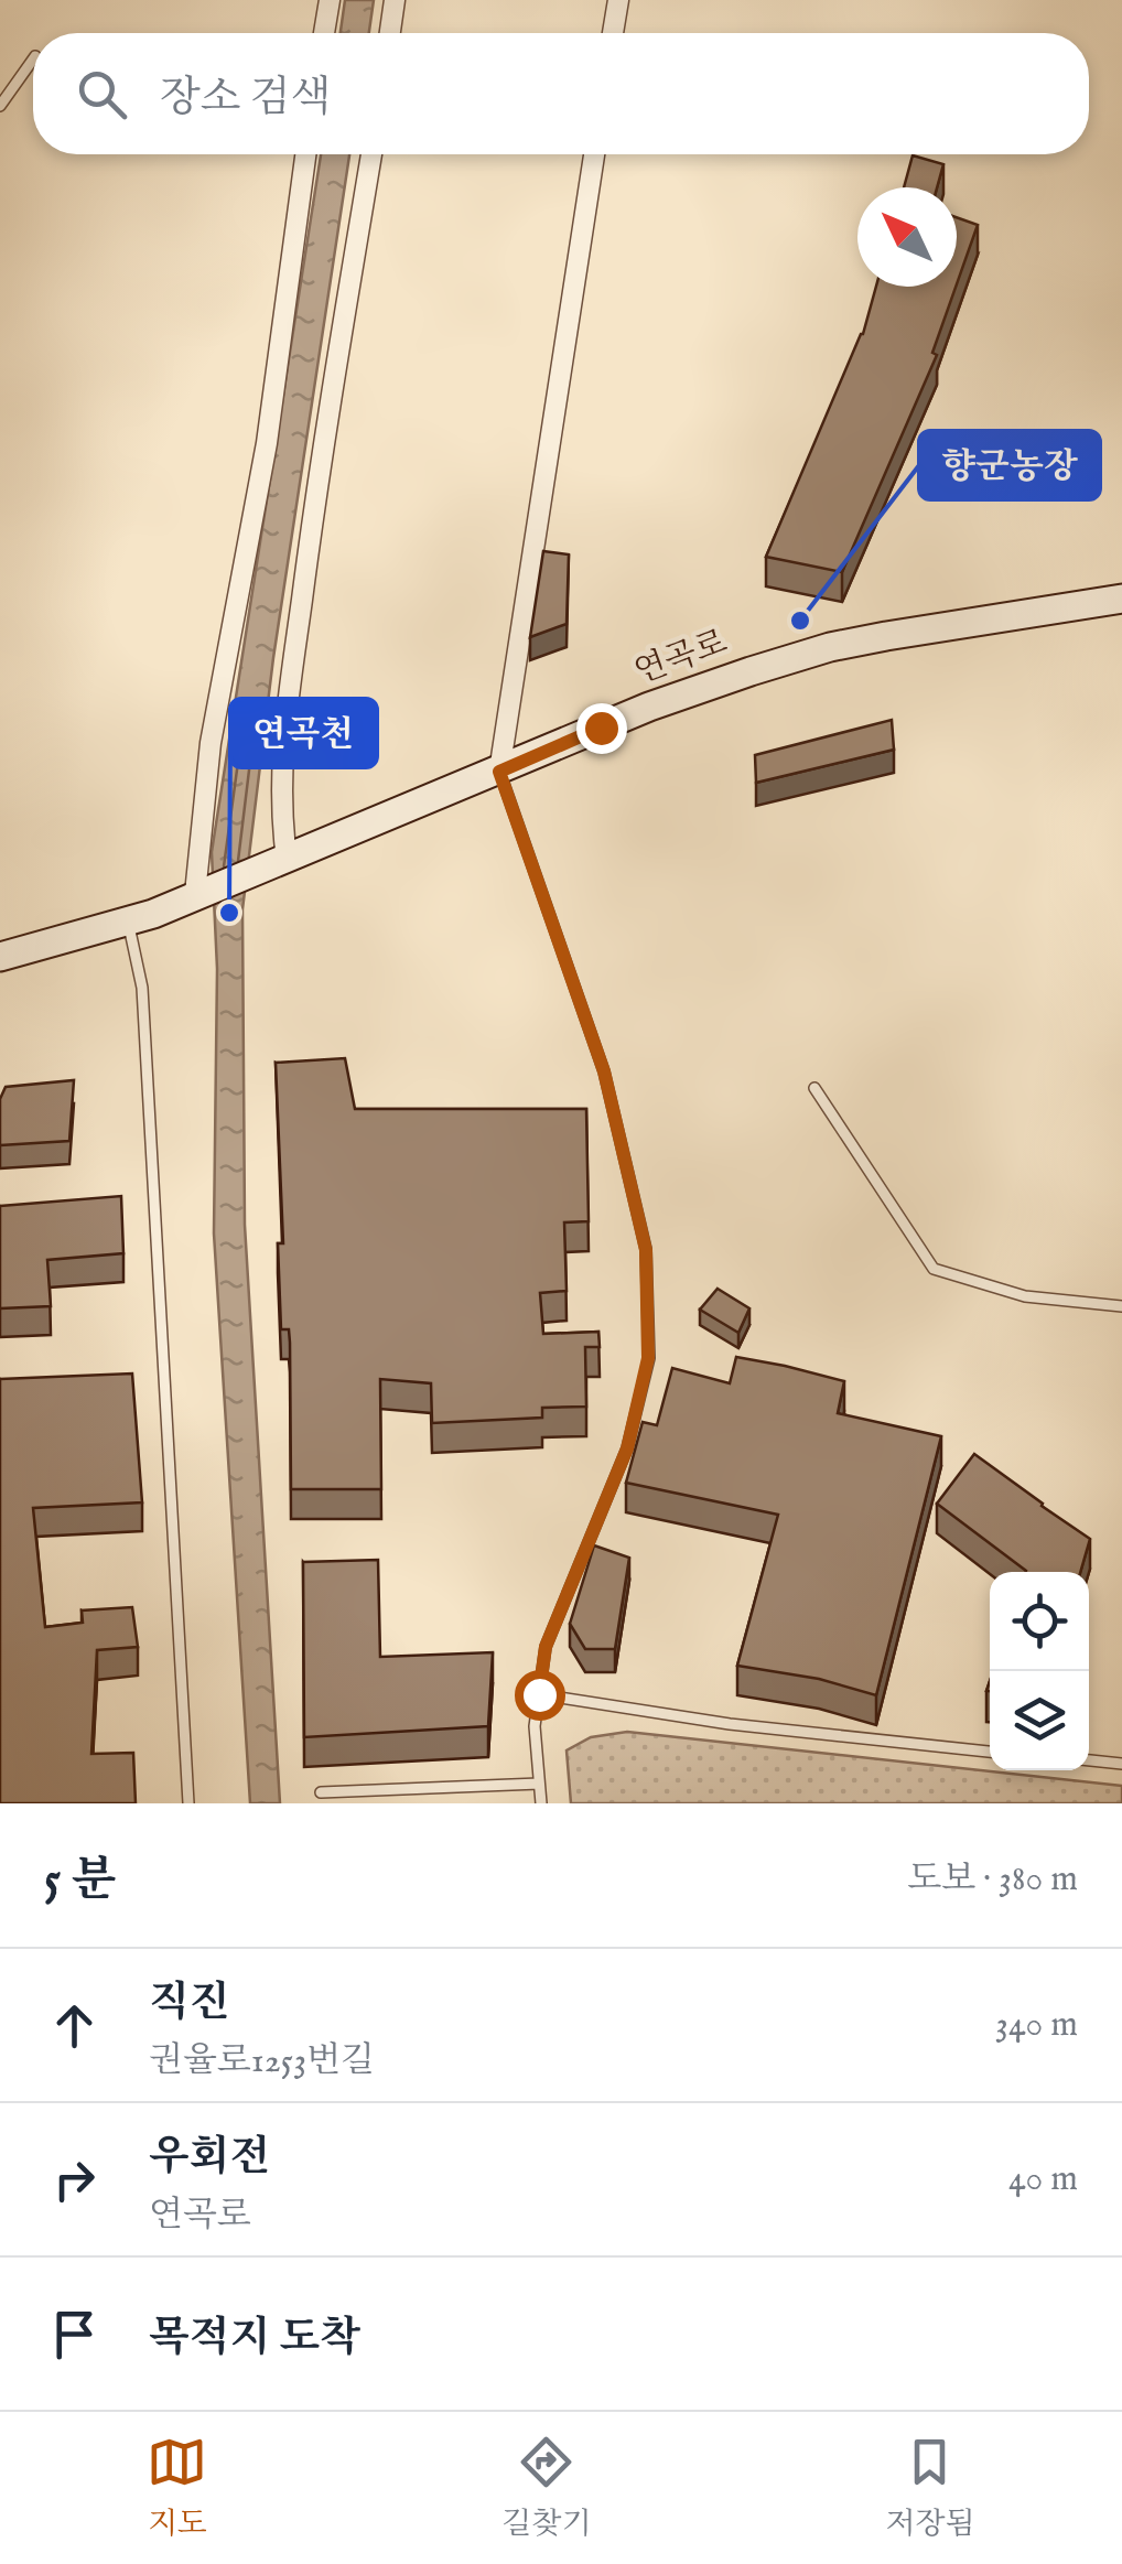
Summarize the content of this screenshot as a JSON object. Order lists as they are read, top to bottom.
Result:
{
  "streets": {
    "street": ["연곡로"]
  },
  "places": ["향군농장", "연곡천"],
  "north": "top left",
  "page": {
    "search": "장소 검색",
    "heading": ["5 분", "도보 · 380 m"],
    "list": [
      ["직진", "권율로1253번길", "340 m"],
      ["우회전", "연곡로", "40 m"],
      "목적지 도착"
    ],
    "nav": ["지도", "길찾기", "저장됨"]
  }
}
